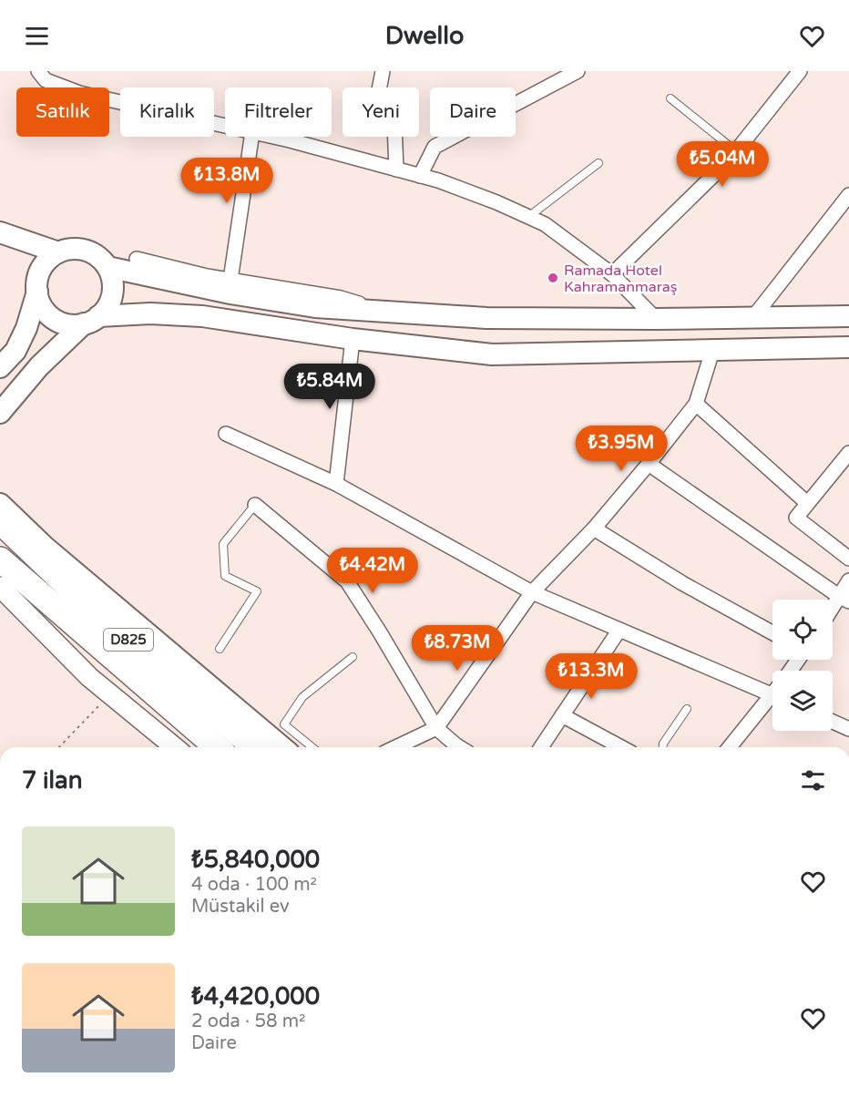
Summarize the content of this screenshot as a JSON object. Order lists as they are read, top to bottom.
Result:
{
  "streets": {
    "highway": ["D825"]
  },
  "places": ["Ramada Hotel Kahramanmaraş"],
  "page": {
    "header": "Dwello",
    "chip": [
      "Satılık",
      "Kiralık",
      "Filtreler",
      "Yeni",
      "Daire"
    ],
    "price": [
      "₺5.04M",
      "₺13.8M",
      "₺5.84M",
      "₺3.95M",
      "₺4.42M",
      "₺8.73M",
      "₺13.3M"
    ],
    "heading": "7 ilan",
    "list": [
      {
        "name": "₺5,840,000",
        "note": "4 oda · 100 m² · Müstakil ev"
      },
      {
        "name": "₺4,420,000",
        "note": "2 oda · 58 m² · Daire"
      }
    ]
  }
}
